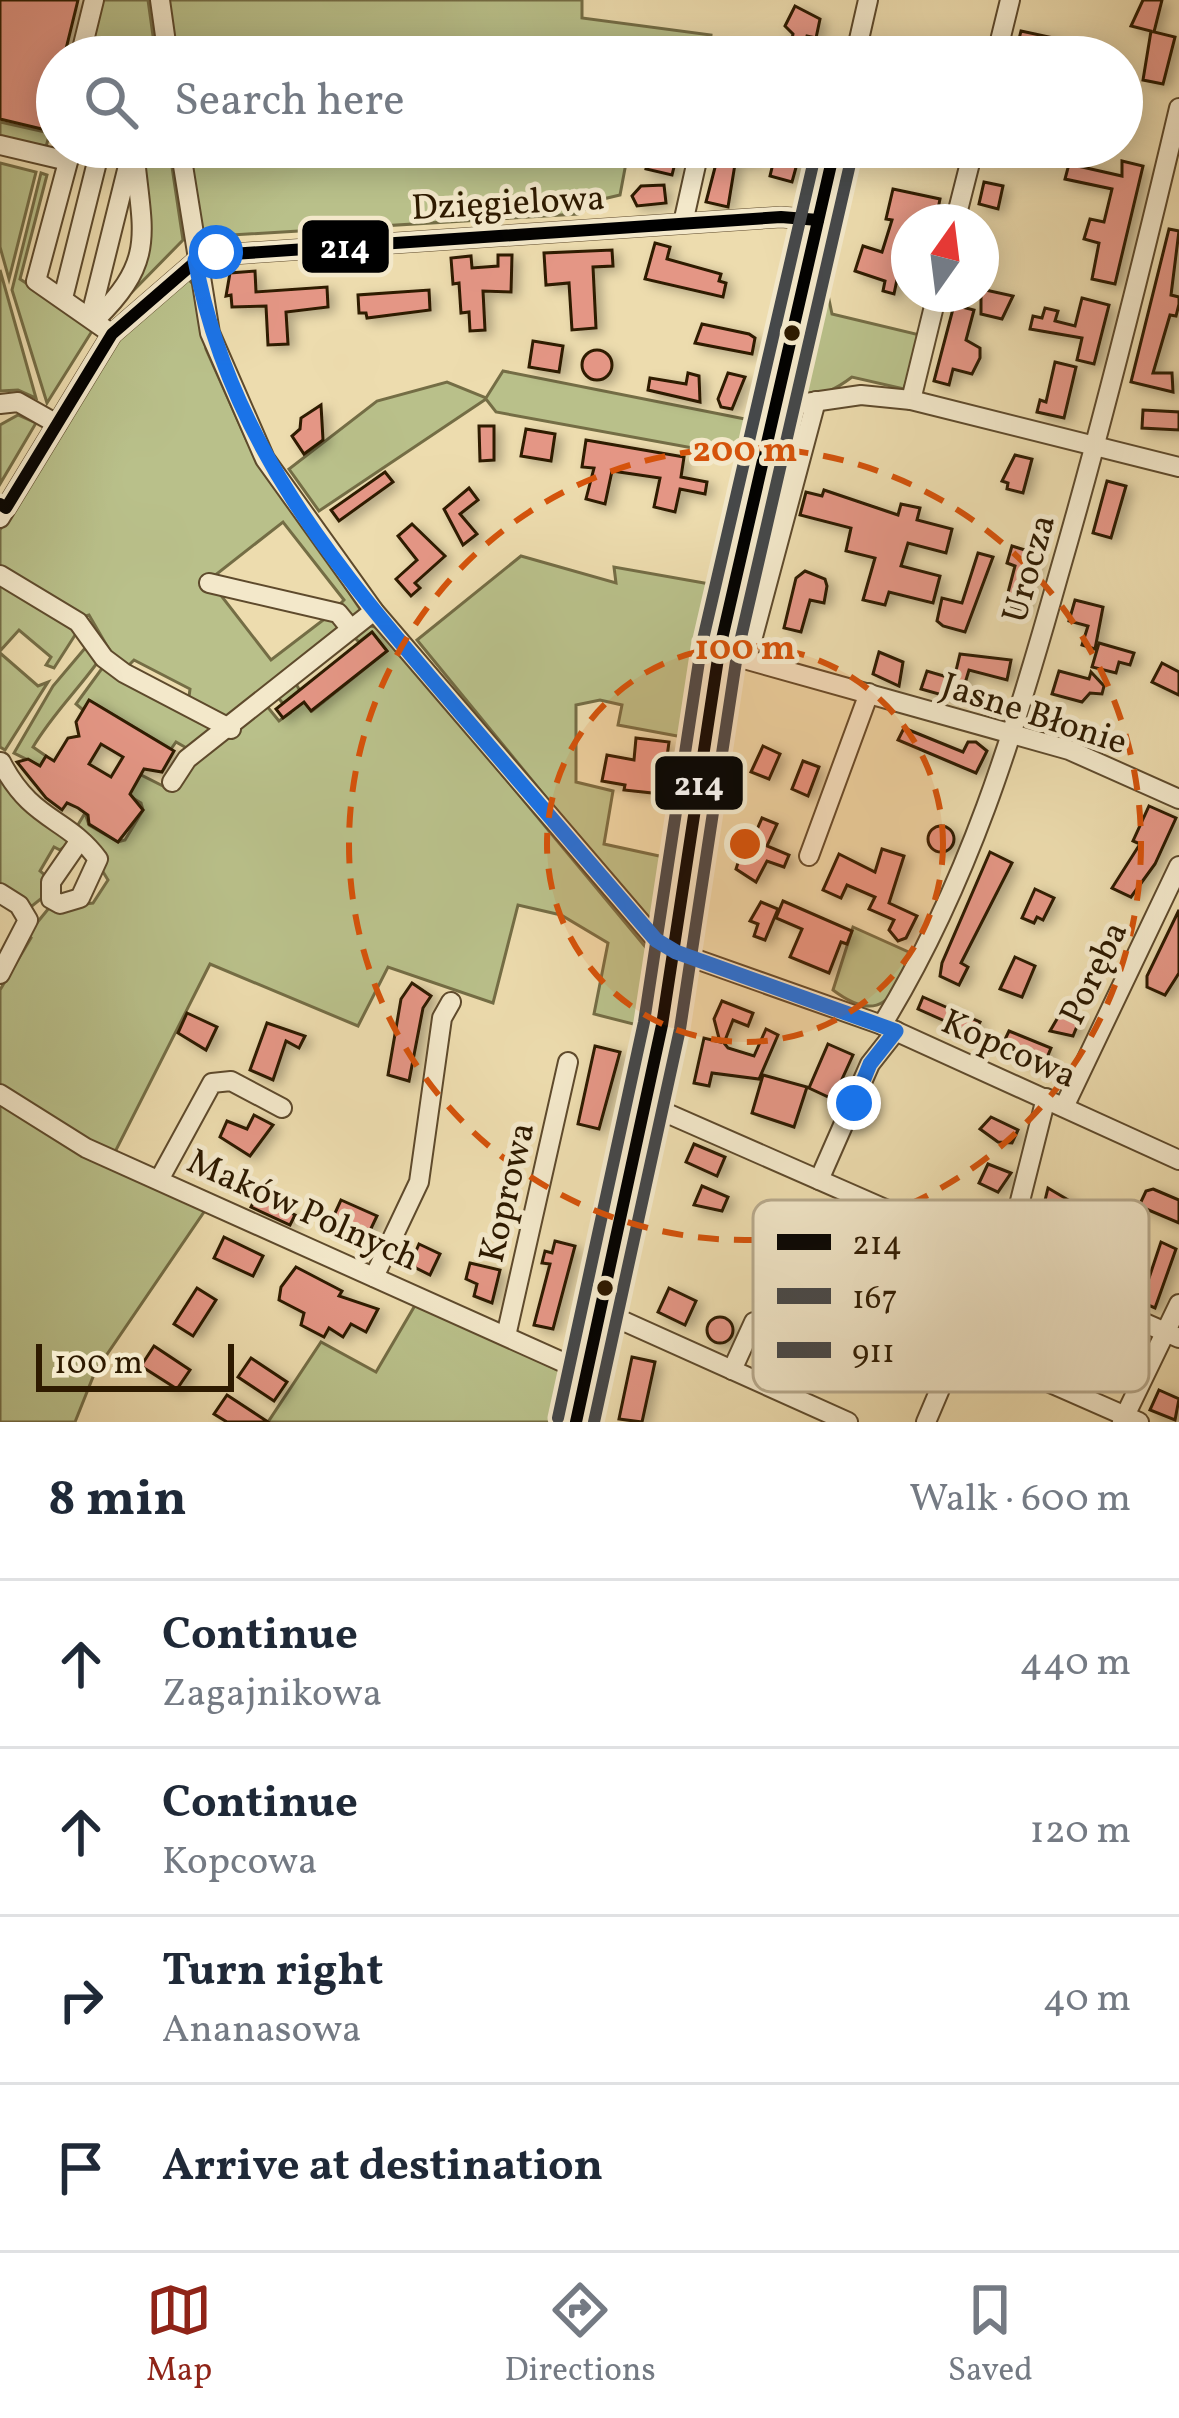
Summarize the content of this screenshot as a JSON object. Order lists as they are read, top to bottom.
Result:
{
  "streets": {
    "street": [
      "Dzięgielowa",
      "Urocza",
      "Jasne Błonie",
      "Poręba",
      "Kopcowa",
      "Koprowa",
      "Maków Polnych"
    ]
  },
  "crossings": [
    ["Urocza", "Jasne Błonie"],
    ["Urocza", "Kopcowa"],
    ["Poręba", "Kopcowa"],
    ["Koprowa", "Maków Polnych"]
  ],
  "lines": ["transit line 214", "transit line 167", "transit line 911"],
  "legend": ["214", "167", "911"],
  "scale_bar": "100 m",
  "north": "top",
  "page": {
    "search": "Search here",
    "scale": "100 m",
    "heading": ["8 min", "Walk · 600 m"],
    "list": [
      ["Continue", "Zagajnikowa", "440 m"],
      ["Continue", "Kopcowa", "120 m"],
      ["Turn right", "Ananasowa", "40 m"],
      "Arrive at destination"
    ],
    "nav": ["Map", "Directions", "Saved"]
  },
  "rings": ["200 m", "100 m"]
}
